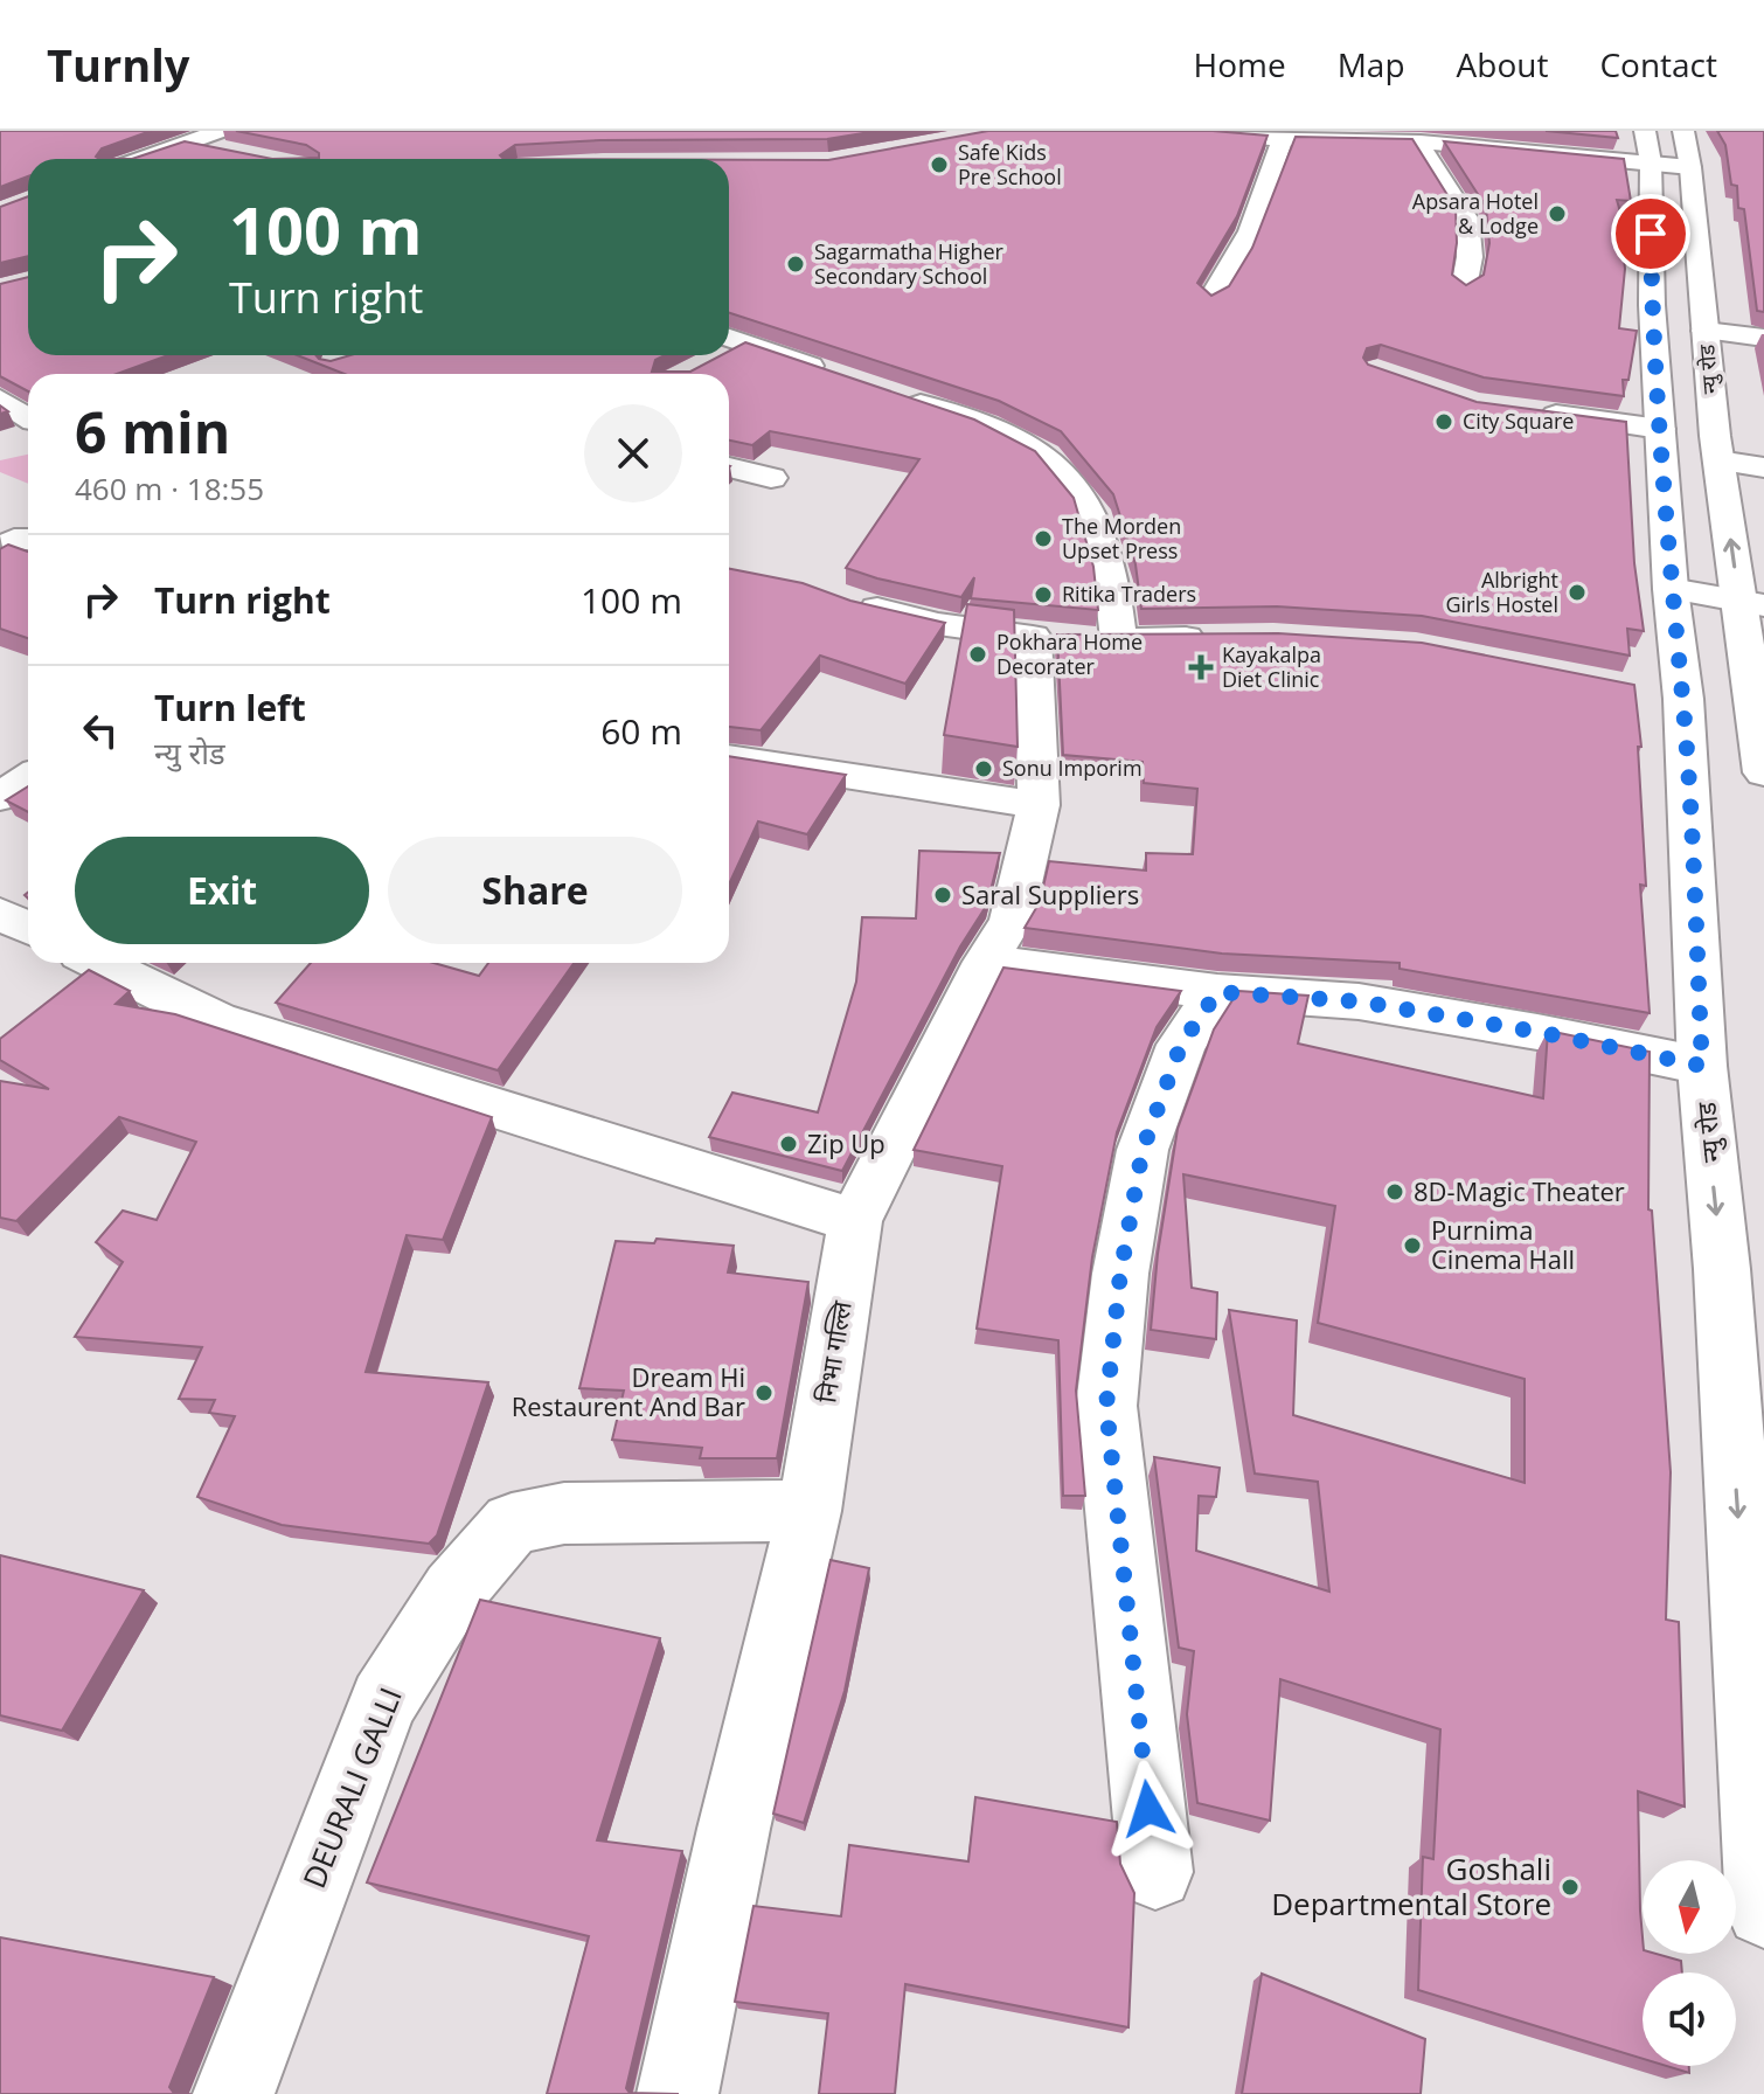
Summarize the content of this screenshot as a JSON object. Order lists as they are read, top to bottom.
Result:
{
  "streets": {
    "street": ["न्यु रोड", "निभा गल्लि", "DEURALI GALLI"]
  },
  "crossings": [
    ["निभा गल्लि", "DEURALI GALLI"]
  ],
  "places": {
    "other": [
      "Safe Kids Pre School",
      "Apsara Hotel & Lodge",
      "Sagarmatha Higher Secondary School",
      "City Square",
      "The Morden Upset Press",
      "Albright Girls Hostel",
      "Ritika Traders",
      "Pokhara Home Decorater",
      "Sonu Imporim",
      "Saral Suppliers",
      "Zip Up",
      "8D-Magic Theater",
      "Purnima Cinema Hall",
      "Dream Hi Restaurent And Bar",
      "Goshali Departmental Store"
    ],
    "health": ["Kayakalpa Diet Clinic"]
  },
  "north": "bottom",
  "page": {
    "header": "Turnly",
    "nav": [
      "Home",
      "Map",
      "About",
      "Contact"
    ],
    "turn": ["100 m", "Turn right"],
    "heading": ["6 min", "460 m · 18:55"],
    "list": [
      {
        "name": "Turn right",
        "value": "100 m"
      },
      {
        "name": "Turn left",
        "note": "न्यु रोड",
        "value": "60 m"
      }
    ],
    "buttons": ["Exit", "Share"]
  }
}
